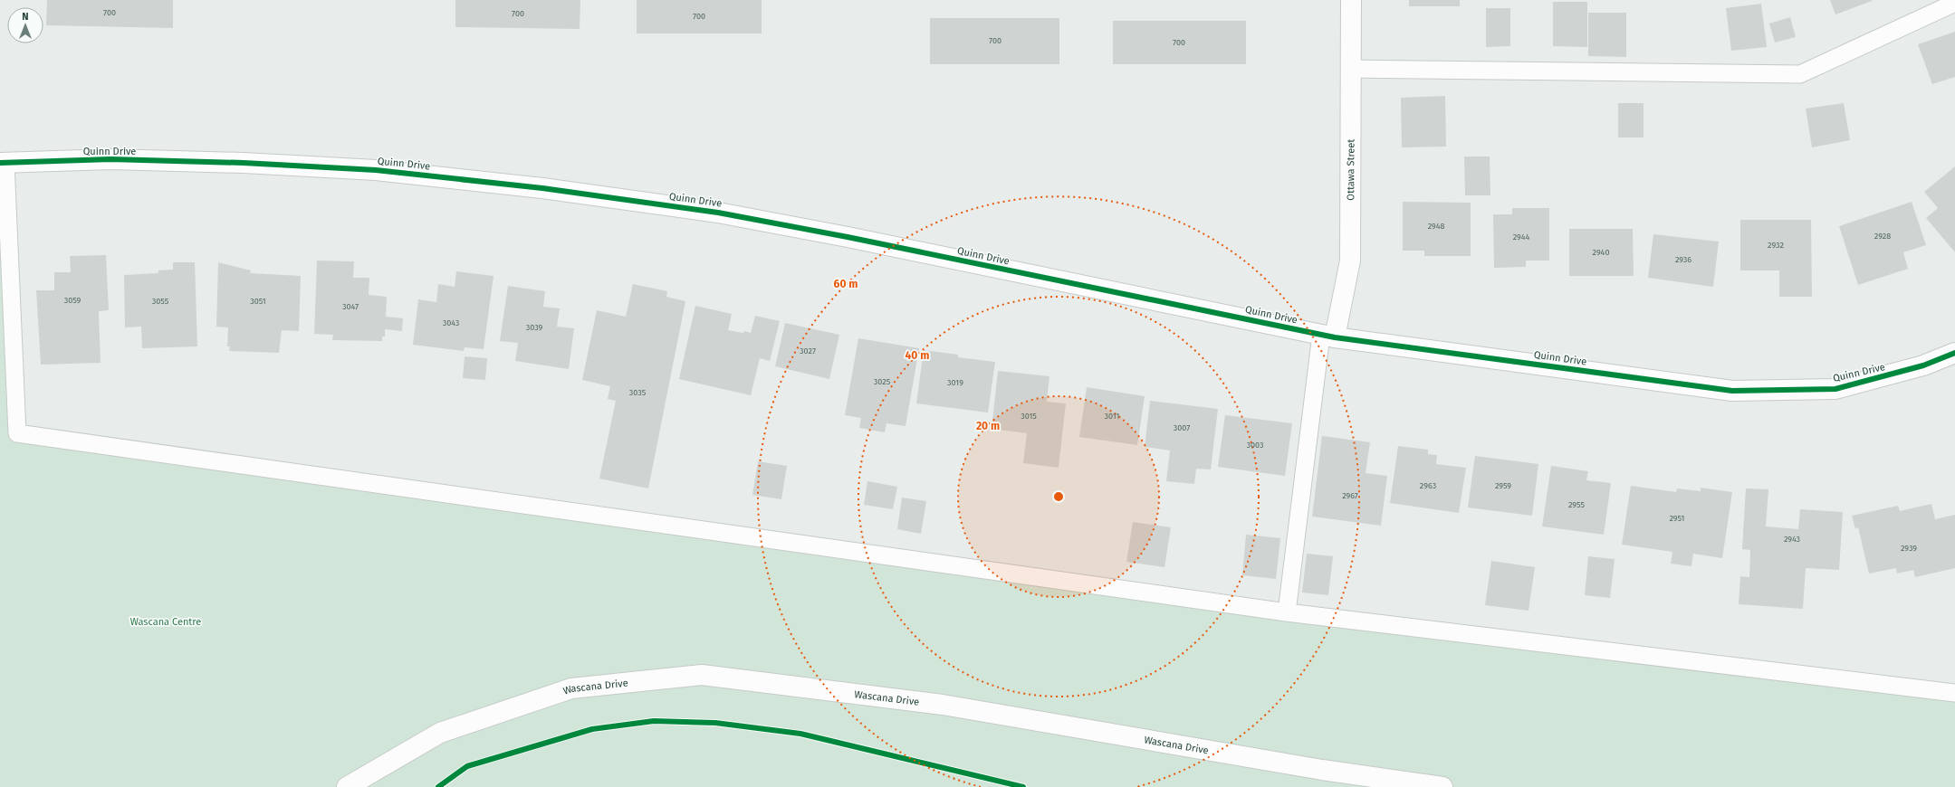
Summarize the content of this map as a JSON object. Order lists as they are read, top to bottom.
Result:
{
  "streets": {
    "street": ["Quinn Drive", "Ottawa Street", "Wascana Drive"]
  },
  "crossings": [
    ["Quinn Drive", "Ottawa Street"]
  ],
  "parks": ["Wascana Centre"],
  "house_numbers": [
    "700",
    "700",
    "700",
    "700",
    "700",
    "2948",
    "2928",
    "2944",
    "2932",
    "2940",
    "2936",
    "3059",
    "3055",
    "3051",
    "3047",
    "3043",
    "3039",
    "3027",
    "3025",
    "3019",
    "3035",
    "3015",
    "3011",
    "3007",
    "3003",
    "2963",
    "2959",
    "2967",
    "2955",
    "2951",
    "2943",
    "2939"
  ],
  "north": "top",
  "rings": ["60 m", "40 m", "20 m"]
}
